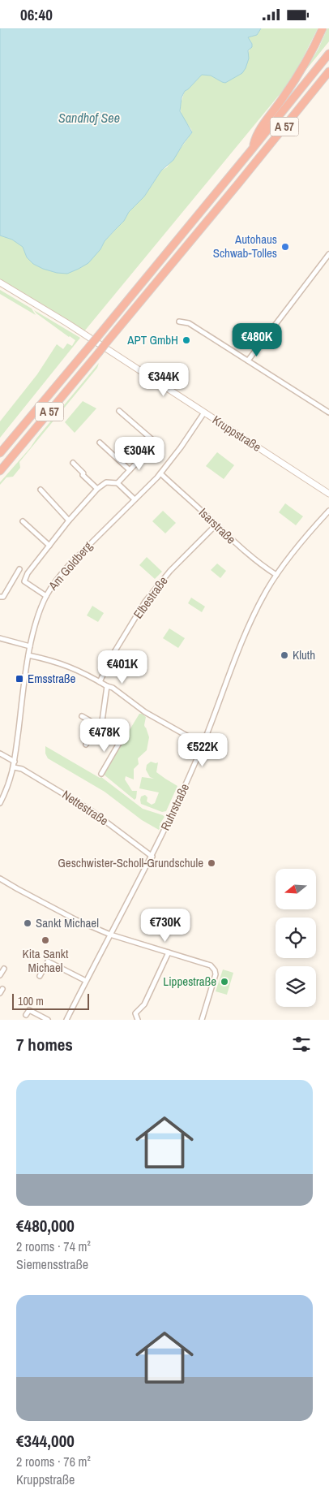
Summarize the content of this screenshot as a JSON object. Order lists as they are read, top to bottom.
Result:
{
  "streets": {
    "highway": ["A 57"],
    "street": [
      "Kruppstraße",
      "Isarstraße",
      "Am Goldberg",
      "Elbestraße",
      "Ruhrstraße",
      "Nettestraße"
    ]
  },
  "crossings": [
    ["Kruppstraße", "Am Goldberg"],
    ["Isarstraße", "Am Goldberg"],
    ["Isarstraße", "Elbestraße"],
    ["Isarstraße", "Ruhrstraße"],
    ["Am Goldberg", "Nettestraße"],
    ["Ruhrstraße", "Nettestraße"]
  ],
  "water": ["Sandhof See"],
  "places": {
    "other": [
      "Autohaus Schwab-Tolles",
      "APT GmbH",
      "Kluth",
      "Geschwister-Scholl-Grundschule",
      "Sankt Michael",
      "Kita Sankt Michael",
      "Lippestraße"
    ],
    "transit": ["Emsstraße"]
  },
  "scale_bar": "100 m",
  "north": "left",
  "page": {
    "status": "06:40",
    "price": [
      "€480K",
      "€344K",
      "€304K",
      "€401K",
      "€478K",
      "€522K",
      "€730K"
    ],
    "scale": "100 m",
    "heading": "7 homes",
    "list": [
      {
        "name": "€480,000",
        "note": "2 rooms · 74 m² · Siemensstraße"
      },
      {
        "name": "€344,000",
        "note": "2 rooms · 76 m² · Kruppstraße"
      }
    ]
  }
}
